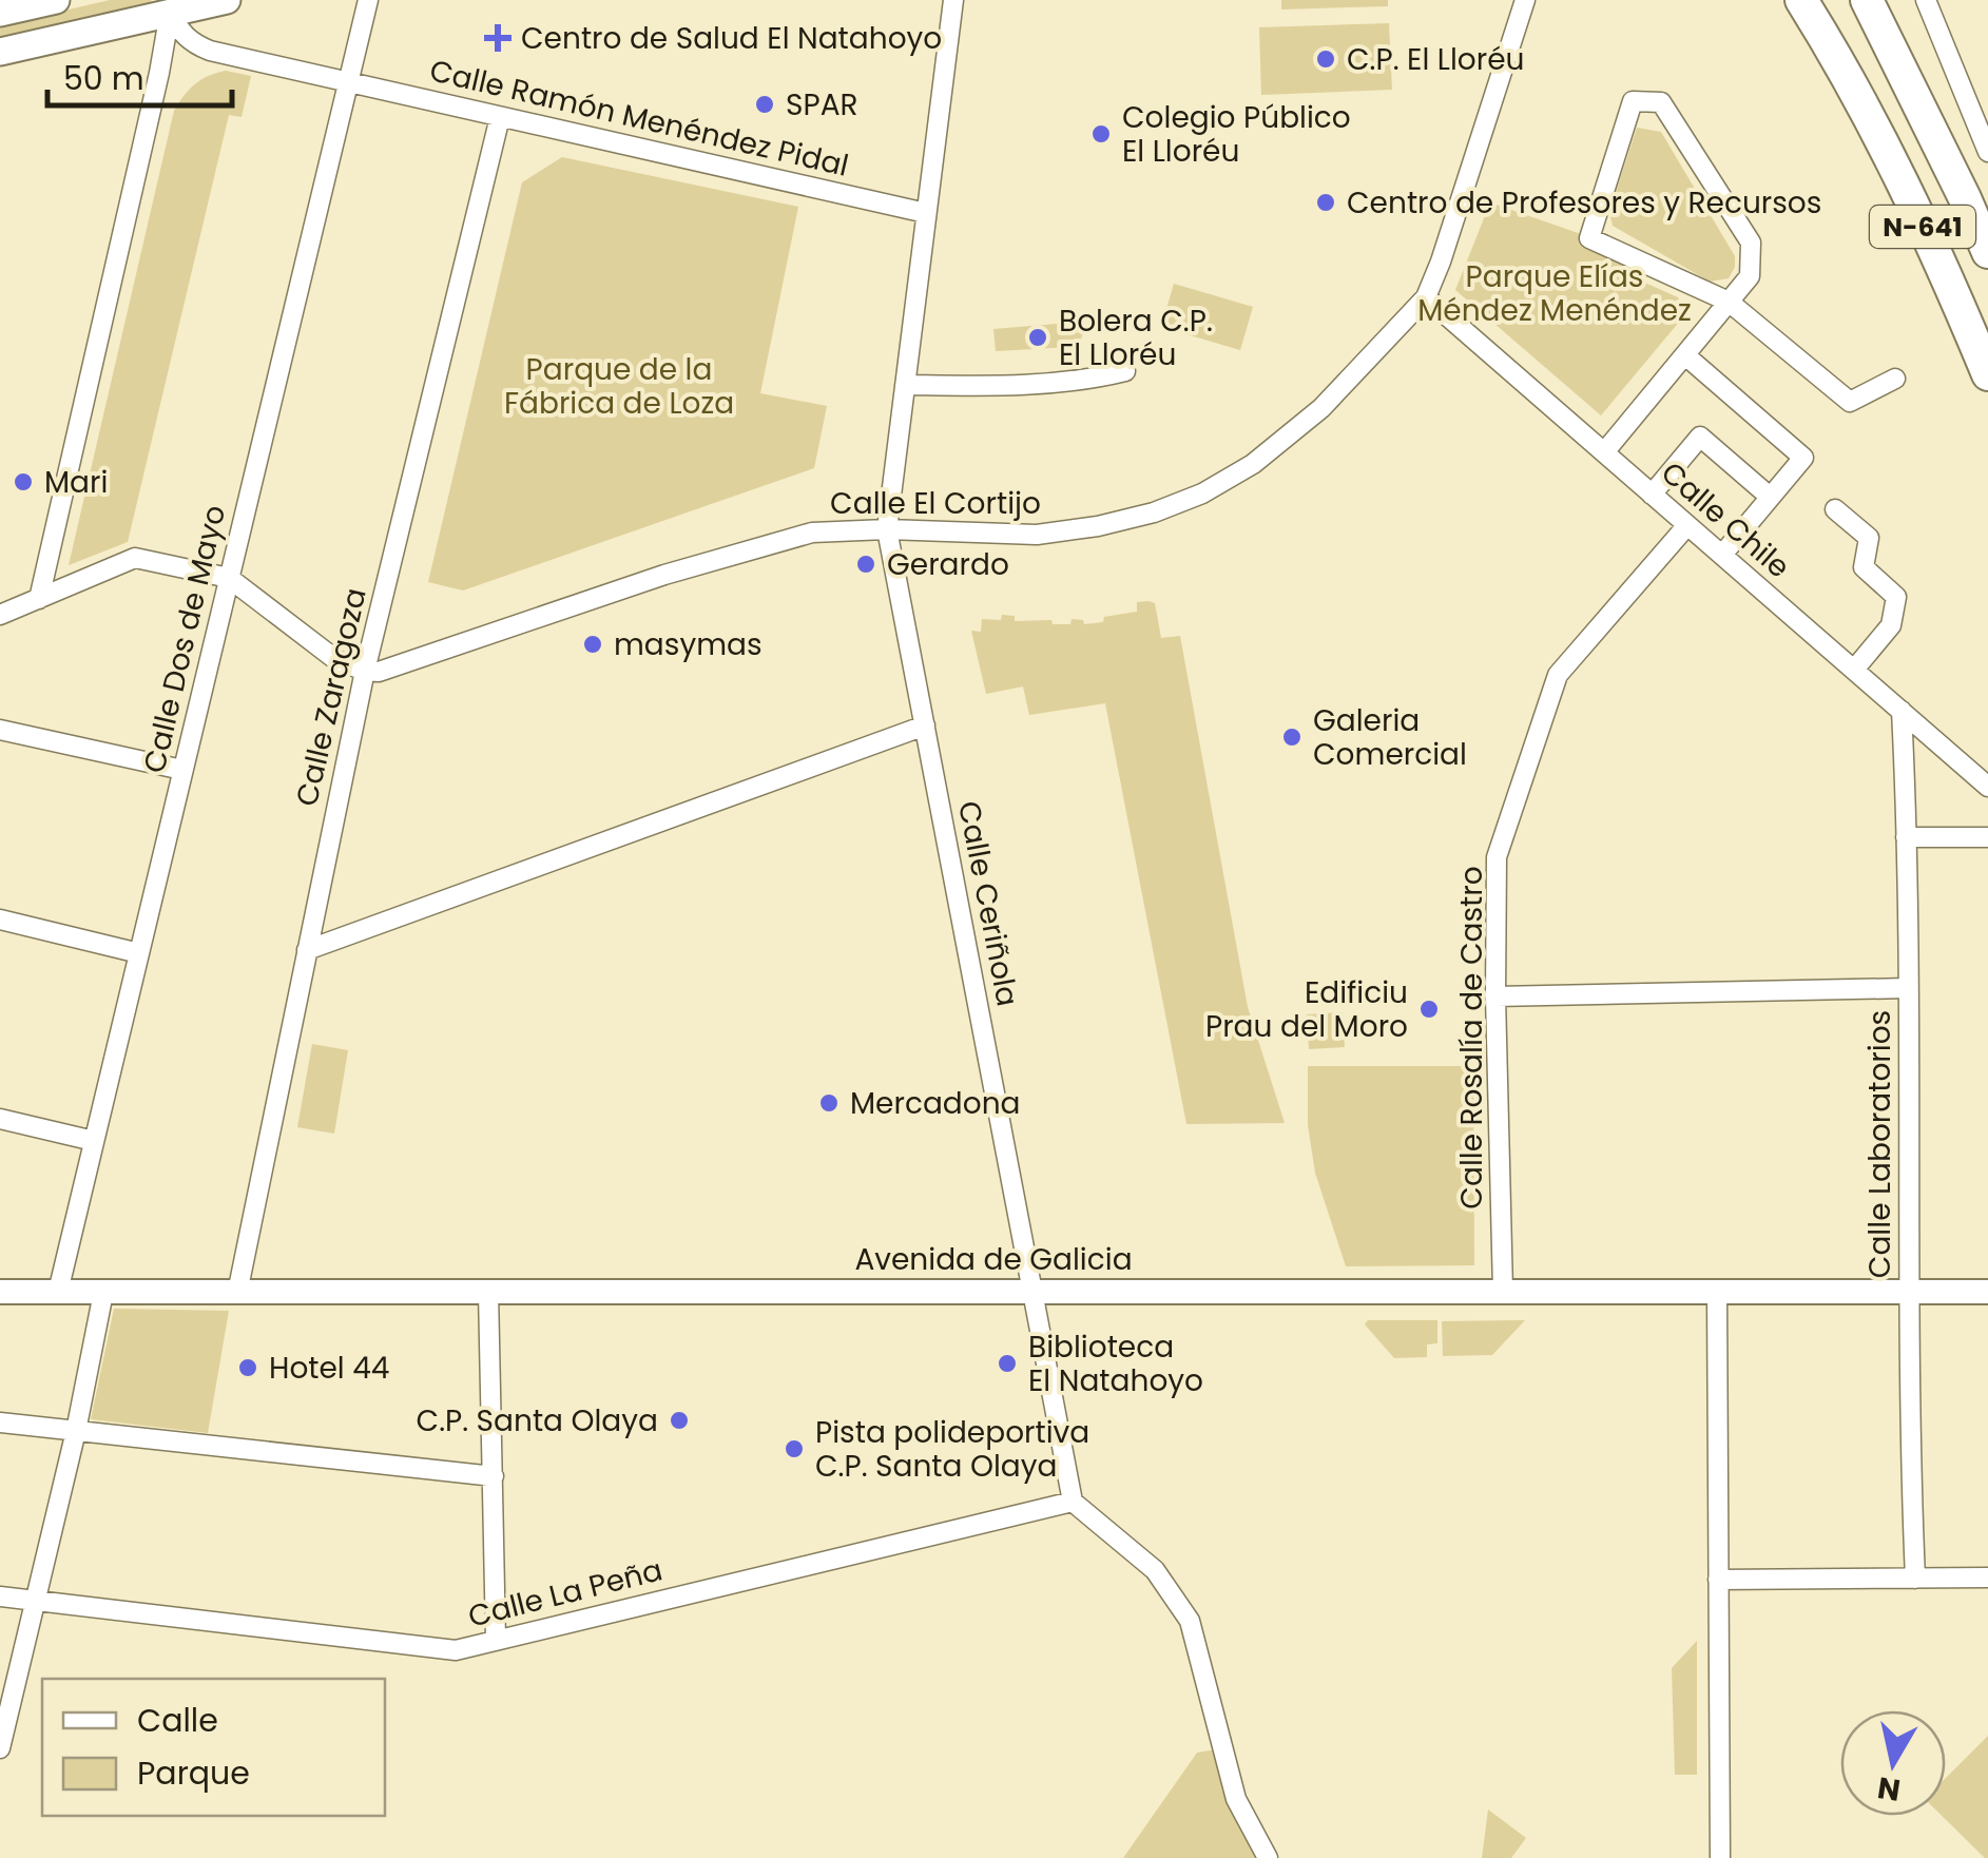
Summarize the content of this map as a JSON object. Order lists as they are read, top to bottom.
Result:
{
  "streets": {
    "highway": ["N-641"],
    "street": [
      "Calle Ramón Menéndez Pidal",
      "Calle El Cortijo",
      "Calle Chile",
      "Calle Dos de Mayo",
      "Calle Zaragoza",
      "Calle Ceriñola",
      "Calle Rosalía de Castro",
      "Calle Laboratorios",
      "Avenida de Galicia",
      "Calle La Peña"
    ]
  },
  "crossings": [
    ["Calle Ramón Menéndez Pidal", "Calle Dos de Mayo"],
    ["Calle Ramón Menéndez Pidal", "Calle Zaragoza"],
    ["Calle Ramón Menéndez Pidal", "Calle Ceriñola"],
    ["Calle El Cortijo", "Calle Chile"],
    ["Calle El Cortijo", "Calle Zaragoza"],
    ["Calle El Cortijo", "Calle Ceriñola"],
    ["Calle Chile", "Calle Rosalía de Castro"],
    ["Calle Chile", "Calle Laboratorios"],
    ["Calle Dos de Mayo", "Avenida de Galicia"],
    ["Calle Zaragoza", "Avenida de Galicia"],
    ["Calle Ceriñola", "Avenida de Galicia"],
    ["Calle Ceriñola", "Calle La Peña"],
    ["Calle Rosalía de Castro", "Avenida de Galicia"],
    ["Calle Laboratorios", "Avenida de Galicia"]
  ],
  "parks": ["Parque Elías Méndez Menéndez", "Parque de la Fábrica de Loza"],
  "places": {
    "health": ["Centro de Salud El Natahoyo"],
    "other": [
      "C.P. El Lloréu",
      "SPAR",
      "Colegio Público El Lloréu",
      "Centro de Profesores y Recursos",
      "Bolera C.P. El Lloréu",
      "Mari",
      "Gerardo",
      "masymas",
      "Galeria Comercial",
      "Edificiu Prau del Moro",
      "Mercadona",
      "Biblioteca El Natahoyo",
      "Hotel 44",
      "C.P. Santa Olaya",
      "Pista polideportiva C.P. Santa Olaya"
    ]
  },
  "legend": ["Calle", "Parque"],
  "scale_bar": "50 m",
  "north": "bottom"
}
